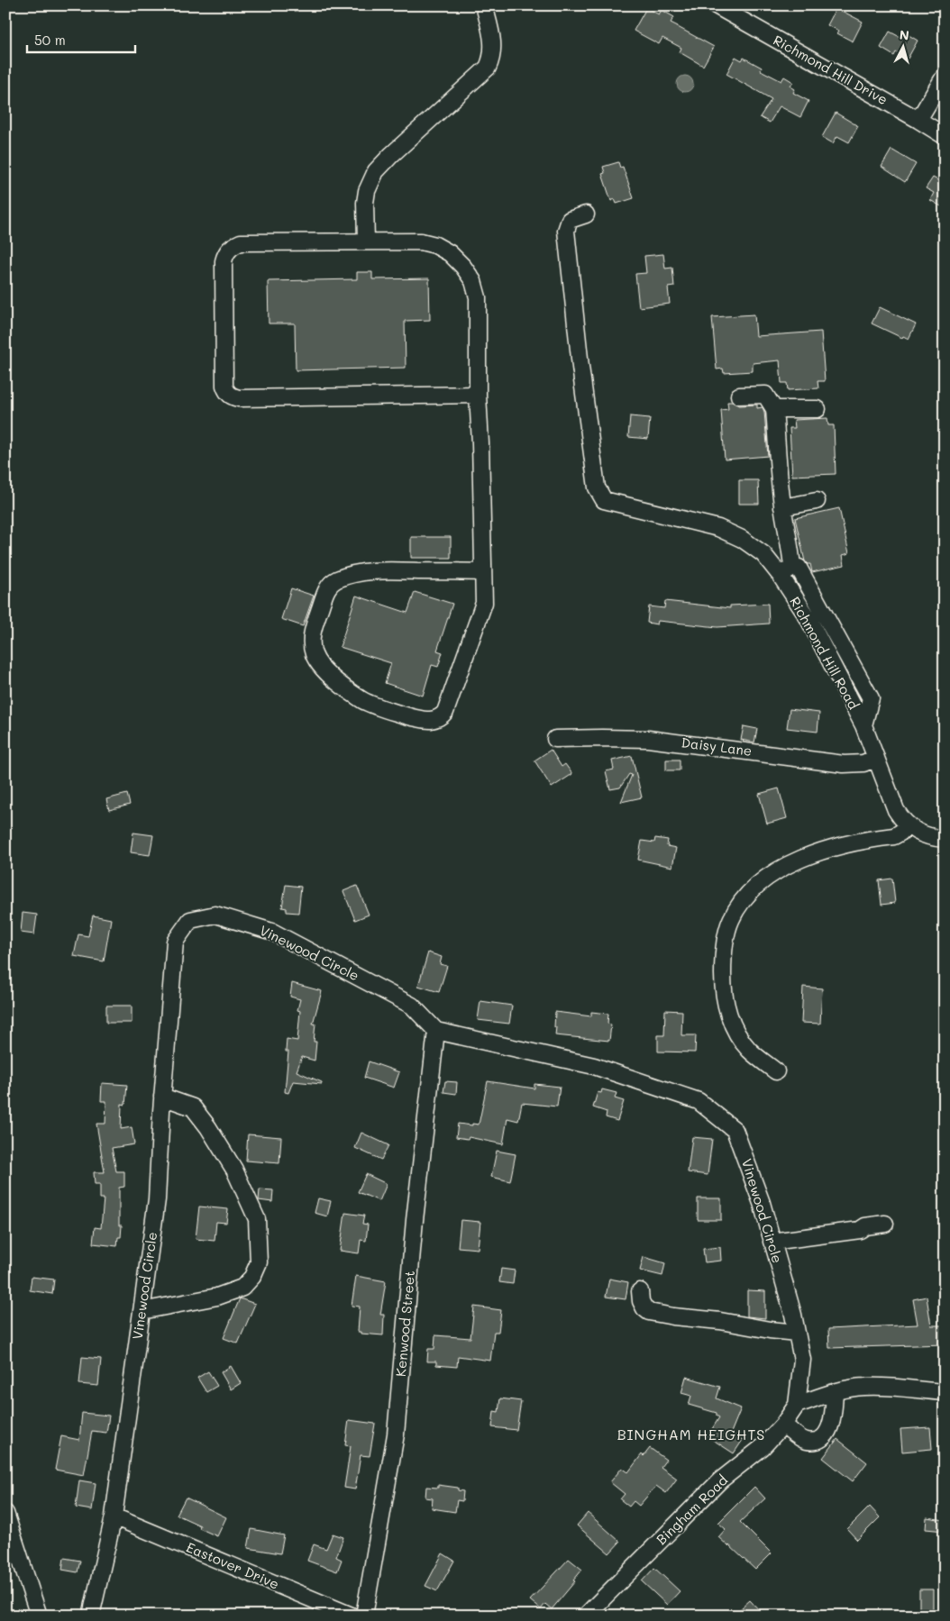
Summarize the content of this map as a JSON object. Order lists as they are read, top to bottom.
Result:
{
  "streets": {
    "street": [
      "Richmond Hill Drive",
      "Richmond Hill Road",
      "Daisy Lane",
      "Vinewood Circle",
      "Kenwood Street",
      "Bingham Road",
      "Eastover Drive"
    ]
  },
  "crossings": [
    ["Richmond Hill Road", "Daisy Lane"],
    ["Vinewood Circle", "Kenwood Street"],
    ["Vinewood Circle", "Bingham Road"],
    ["Vinewood Circle", "Eastover Drive"]
  ],
  "districts": ["BINGHAM HEIGHTS"],
  "scale_bar": "50 m",
  "north": "top"
}
